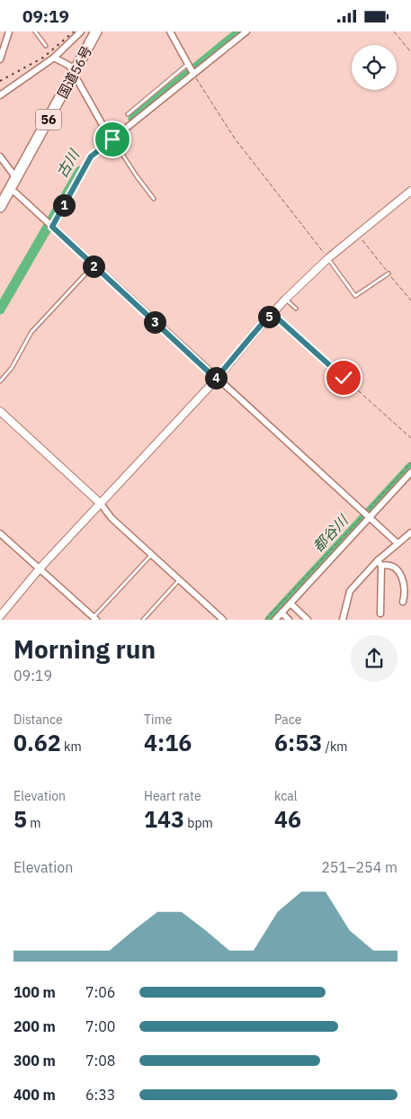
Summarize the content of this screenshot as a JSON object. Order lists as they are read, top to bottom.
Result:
{
  "streets": {
    "highway": ["国道56号", "56"]
  },
  "water": ["古川", "都谷川"],
  "page": {
    "status": "09:19",
    "pins": [
      "1",
      "2",
      "5",
      "3",
      "4"
    ],
    "heading": ["Morning run", "09:19"],
    "stats": [
      ["Distance", "0.62 km"],
      ["Time", "4:16"],
      ["Pace", "6:53 /km"],
      ["Elevation", "5 m"],
      ["Heart rate", "143 bpm"],
      ["kcal", "46"]
    ],
    "chart": ["Elevation", "251–254 m"],
    "list": [
      {
        "name": "100 m",
        "note": "7:06"
      },
      {
        "name": "200 m",
        "note": "7:00"
      },
      {
        "name": "300 m",
        "note": "7:08"
      },
      {
        "name": "400 m",
        "note": "6:33"
      }
    ]
  }
}
